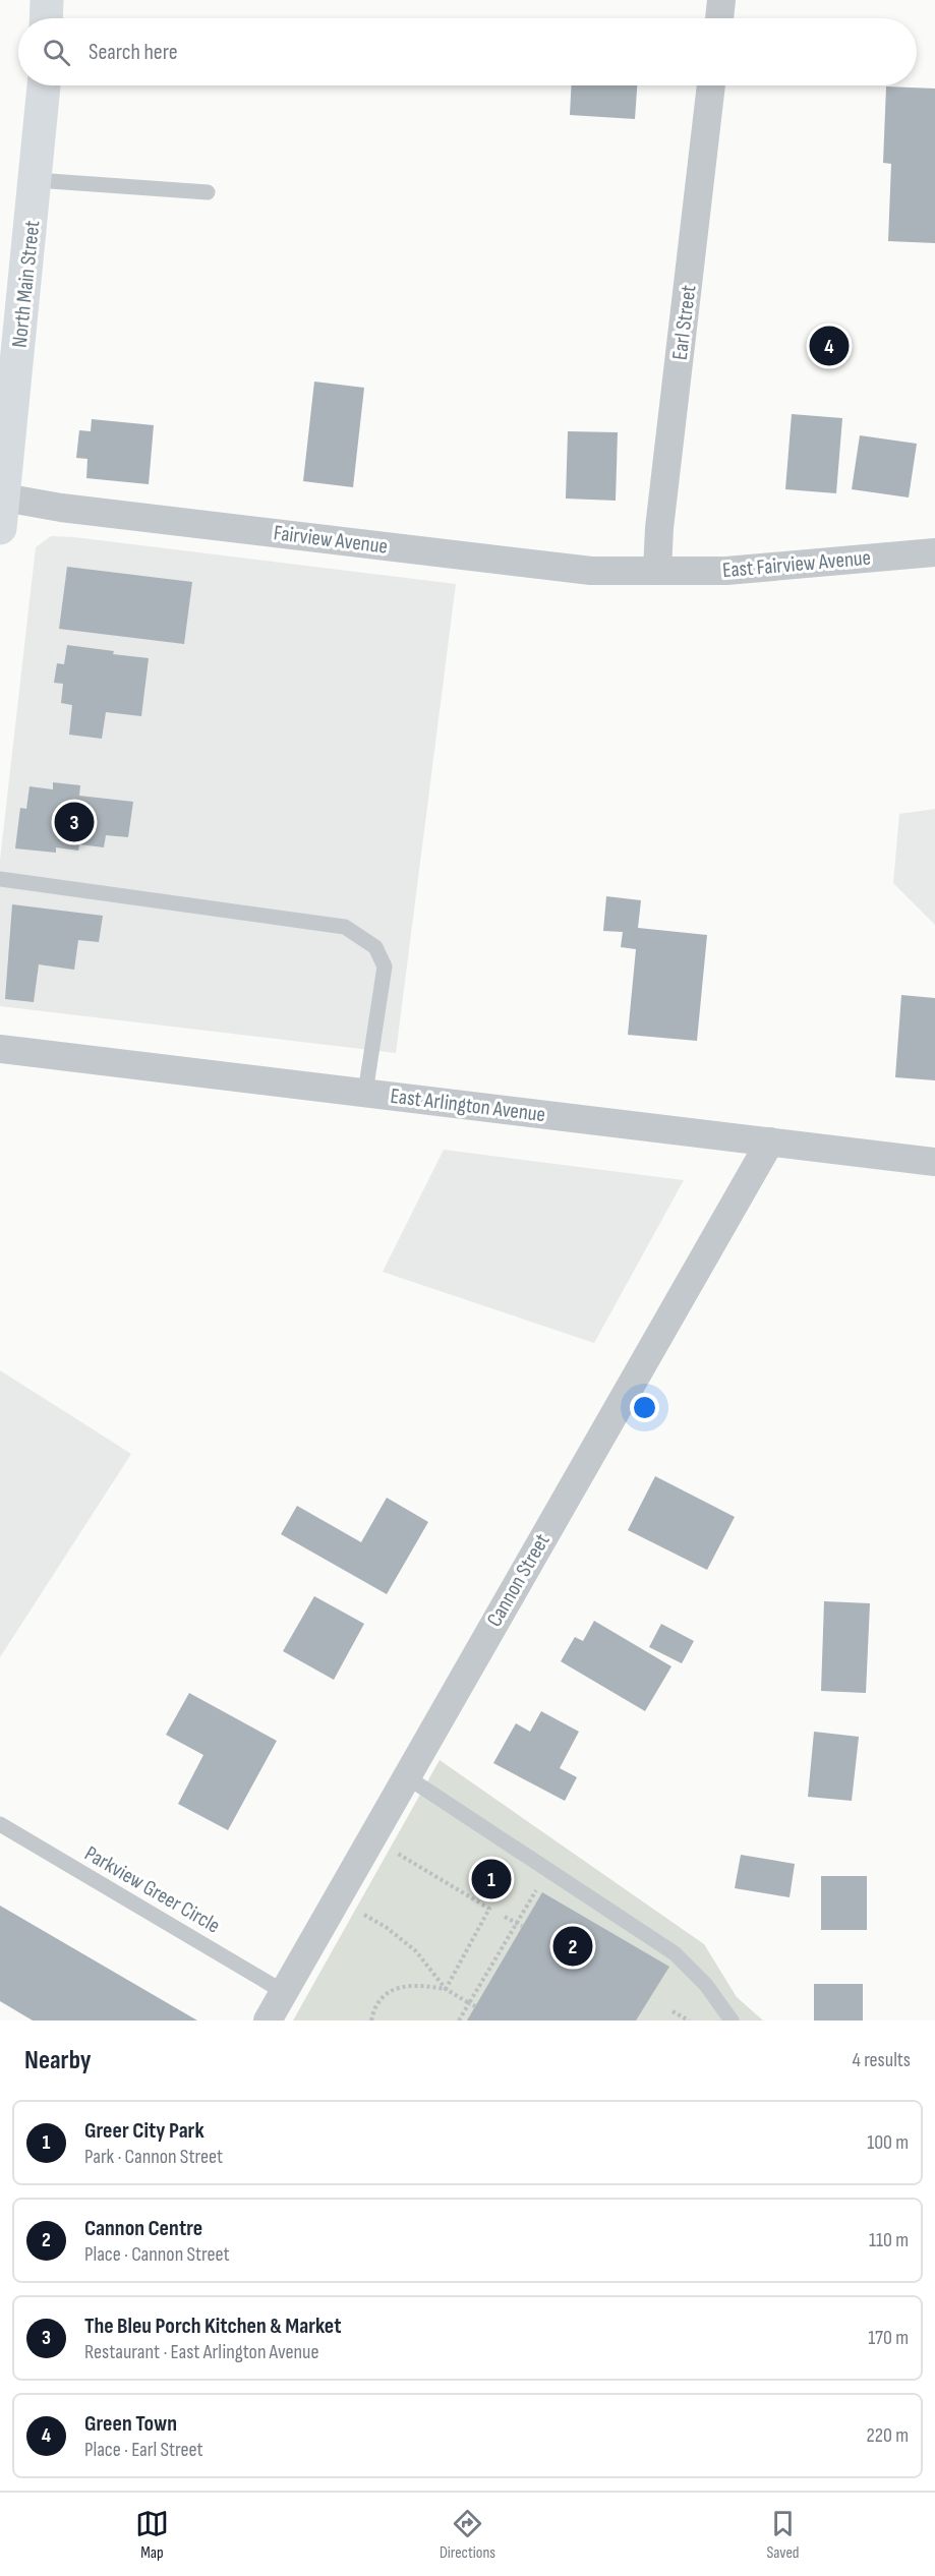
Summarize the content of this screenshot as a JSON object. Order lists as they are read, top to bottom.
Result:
{
  "streets": {
    "main road": ["North Main Street"],
    "street": [
      "Earl Street",
      "Fairview Avenue",
      "East Fairview Avenue",
      "East Arlington Avenue",
      "Cannon Street"
    ],
    "lane": ["Parkview Greer Circle"]
  },
  "crossings": [
    ["North Main Street", "Fairview Avenue"],
    ["Earl Street", "Fairview Avenue"],
    ["Earl Street", "East Fairview Avenue"],
    ["Fairview Avenue", "East Fairview Avenue"],
    ["East Arlington Avenue", "Cannon Street"],
    ["Cannon Street", "Parkview Greer Circle"]
  ],
  "page": {
    "search": "Search here",
    "pins": [
      "4",
      "3",
      "1",
      "2"
    ],
    "heading": ["Nearby", "4 results"],
    "list": [
      {
        "mark": "1",
        "name": "Greer City Park",
        "note": "Park · Cannon Street",
        "value": "100 m"
      },
      {
        "mark": "2",
        "name": "Cannon Centre",
        "note": "Place · Cannon Street",
        "value": "110 m"
      },
      {
        "mark": "3",
        "name": "The Bleu Porch Kitchen & Market",
        "note": "Restaurant · East Arlington Avenue",
        "value": "170 m"
      },
      {
        "mark": "4",
        "name": "Green Town",
        "note": "Place · Earl Street",
        "value": "220 m"
      }
    ],
    "nav": ["Map", "Directions", "Saved"]
  }
}
